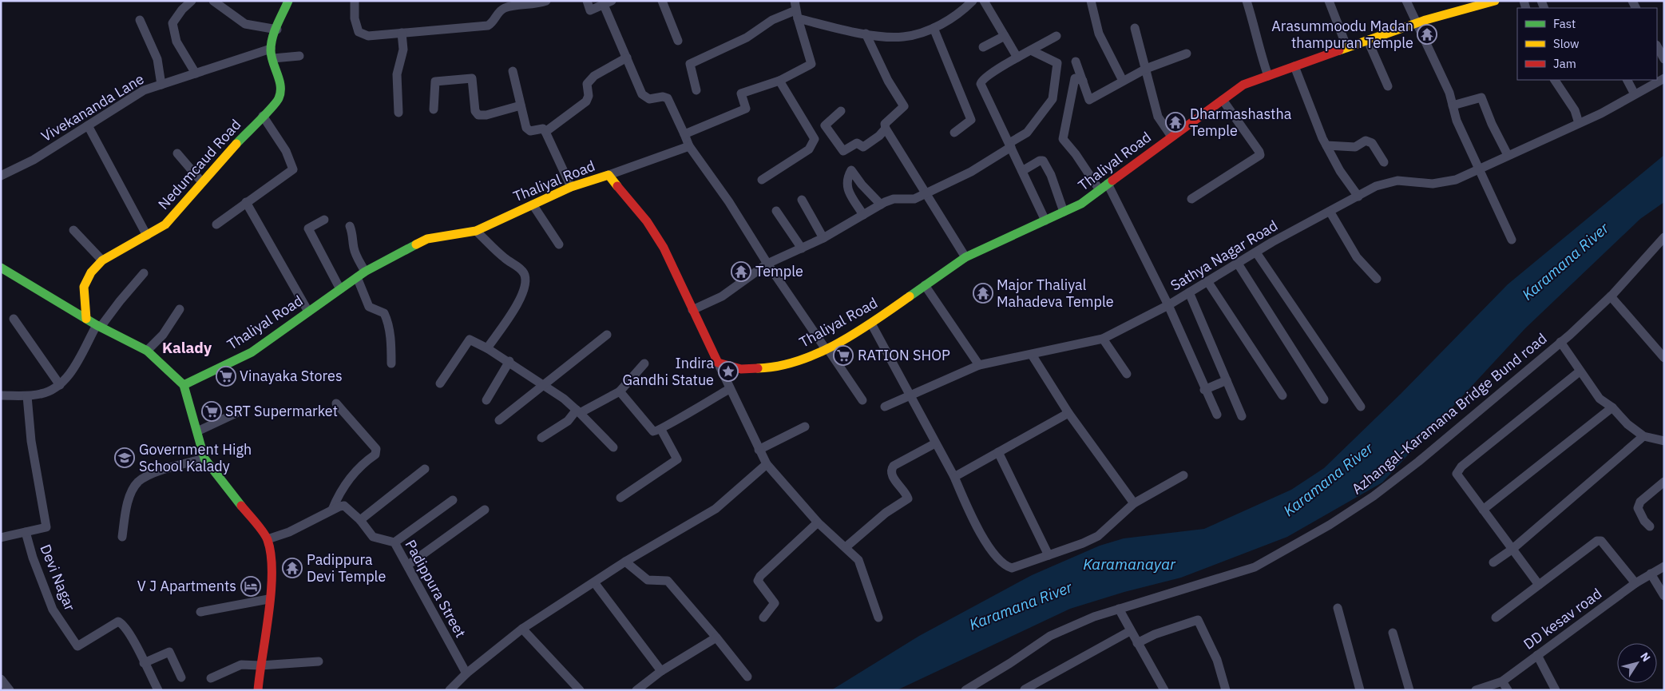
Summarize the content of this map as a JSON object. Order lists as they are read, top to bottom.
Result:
{
  "streets": {
    "street": [
      "Vivekananda Lane",
      "Thaliyal Road",
      "Nedumcaud Road",
      "Sathya Nagar Road",
      "Azhangal-Karamana Bridge Bund road",
      "Devi Nagar",
      "Padippura Street",
      "DD kesav road"
    ]
  },
  "crossings": [
    ["Vivekananda Lane", "Nedumcaud Road"],
    ["Thaliyal Road", "Sathya Nagar Road"]
  ],
  "districts": ["Kalady"],
  "water": ["Karamana River", "Karamanayar"],
  "places": {
    "temple": [
      "Arasummoodu Madan thampuran Temple",
      "Dharmashastha Temple",
      "Temple",
      "Major Thaliyal Mahadeva Temple",
      "Padippura Devi Temple"
    ],
    "supermarket": ["RATION SHOP", "Vinayaka Stores", "SRT Supermarket"],
    "place": ["Indira Gandhi Statue"],
    "school or university": ["Government High School Kalady"],
    "hotel": ["V J Apartments"]
  },
  "legend": ["Fast", "Slow", "Jam"],
  "north": "top right"
}
